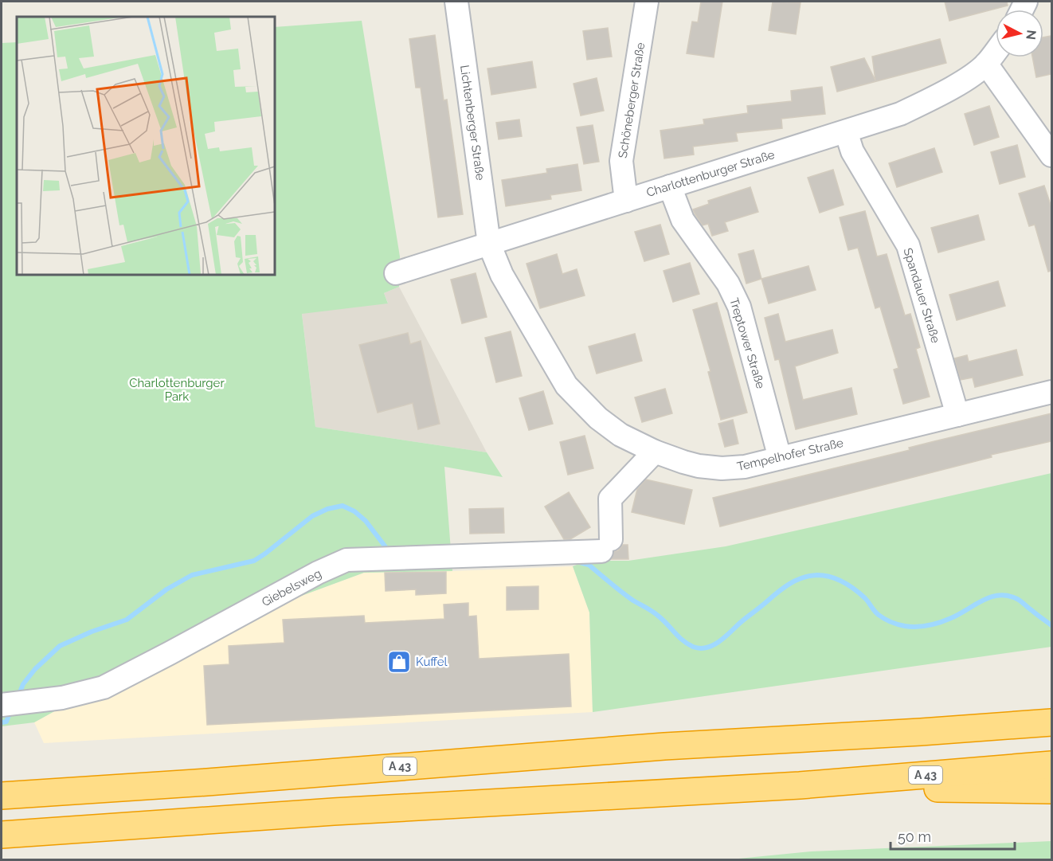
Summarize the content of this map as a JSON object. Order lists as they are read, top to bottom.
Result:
{
  "streets": {
    "highway": ["A 43"],
    "street": [
      "Schöneberger Straße",
      "Lichtenberger Straße",
      "Charlottenburger Straße",
      "Spandauer Straße",
      "Treptower Straße",
      "Tempelhofer Straße",
      "Giebelsweg"
    ]
  },
  "crossings": [
    ["Schöneberger Straße", "Charlottenburger Straße"],
    ["Lichtenberger Straße", "Charlottenburger Straße"],
    ["Lichtenberger Straße", "Tempelhofer Straße"],
    ["Charlottenburger Straße", "Spandauer Straße"],
    ["Charlottenburger Straße", "Treptower Straße"],
    ["Charlottenburger Straße", "Tempelhofer Straße"],
    ["Spandauer Straße", "Tempelhofer Straße"],
    ["Treptower Straße", "Tempelhofer Straße"],
    ["Tempelhofer Straße", "Giebelsweg"]
  ],
  "parks": ["Charlottenburger Park"],
  "places": {
    "shop": ["Kuffel"]
  },
  "scale_bar": "50 m",
  "north": "right"
}
